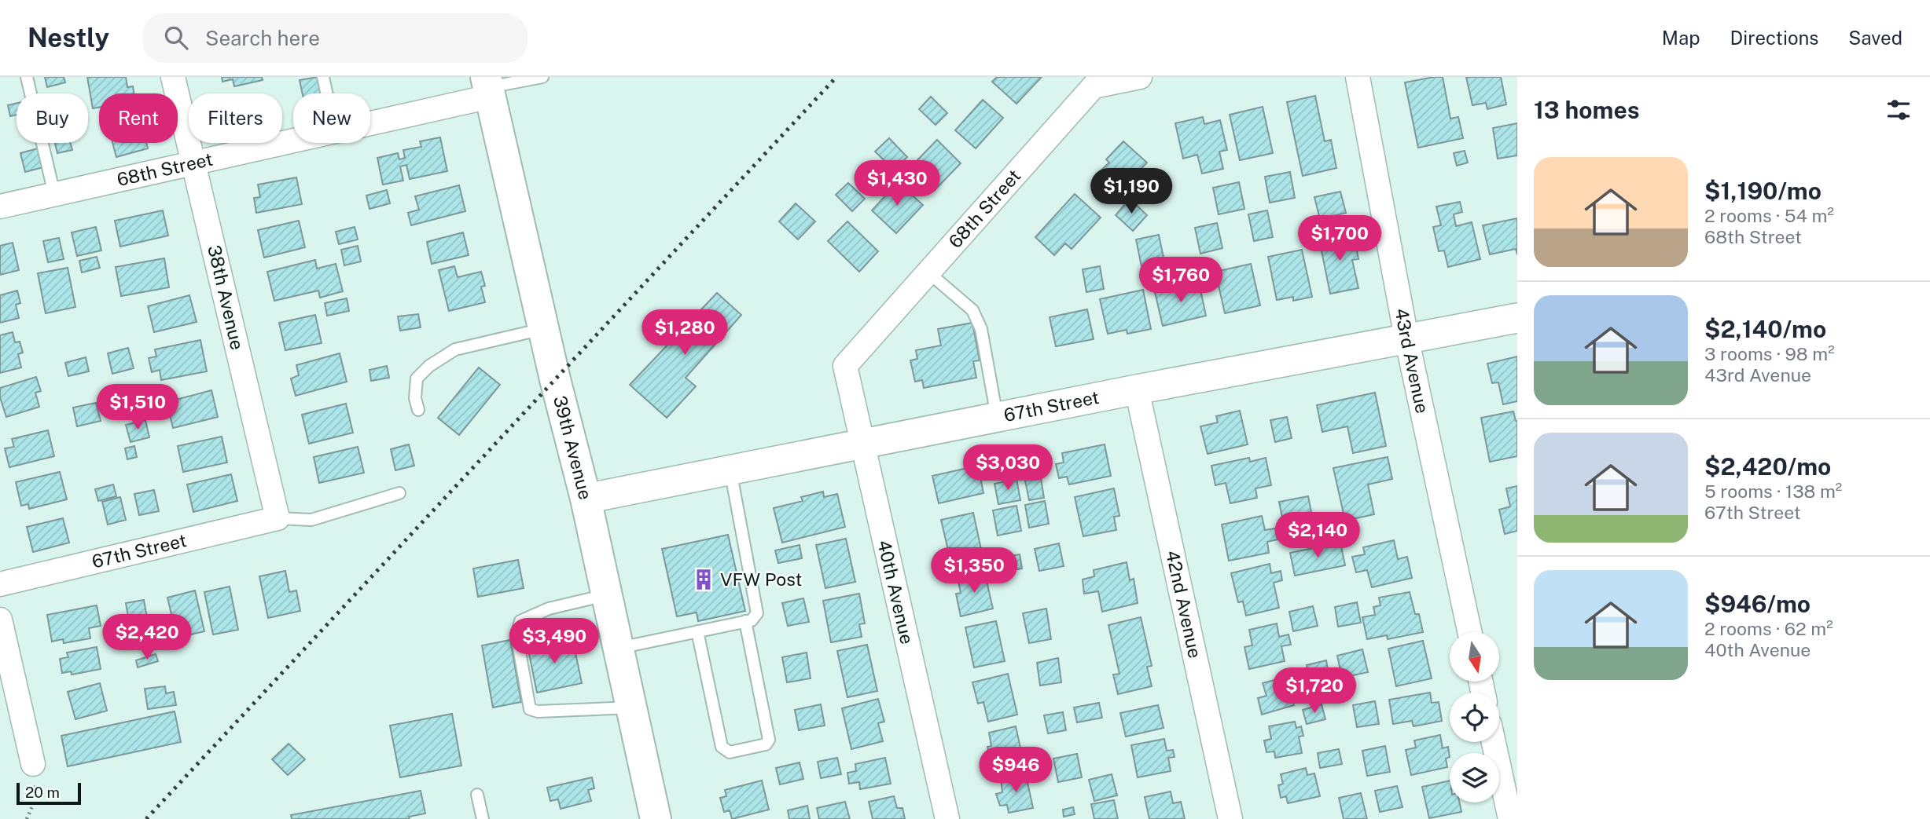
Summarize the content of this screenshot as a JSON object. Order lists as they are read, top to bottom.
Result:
{
  "streets": {
    "main road": ["39th Avenue"],
    "street": [
      "68th Street",
      "38th Avenue",
      "43rd Avenue",
      "67th Street",
      "40th Avenue",
      "42nd Avenue"
    ]
  },
  "crossings": [
    ["68th Street", "38th Avenue"],
    ["68th Street", "39th Avenue"],
    ["68th Street", "40th Avenue"],
    ["38th Avenue", "67th Street"],
    ["43rd Avenue", "67th Street"],
    ["67th Street", "39th Avenue"],
    ["67th Street", "40th Avenue"],
    ["67th Street", "42nd Avenue"]
  ],
  "places": {
    "building": ["VFW Post"]
  },
  "scale_bar": "20 m",
  "north": "bottom",
  "page": {
    "header": "Nestly",
    "search": "Search here",
    "nav": ["Map", "Directions", "Saved"],
    "heading": "13 homes",
    "chip": [
      "Buy",
      "Rent",
      "Filters",
      "New"
    ],
    "list": [
      {
        "name": "$1,190/mo",
        "note": "2 rooms · 54 m² · 68th Street"
      },
      {
        "name": "$2,140/mo",
        "note": "3 rooms · 98 m² · 43rd Avenue"
      },
      {
        "name": "$2,420/mo",
        "note": "5 rooms · 138 m² · 67th Street"
      },
      {
        "name": "$946/mo",
        "note": "2 rooms · 62 m² · 40th Avenue"
      }
    ],
    "price": [
      "$1,430",
      "$1,190",
      "$1,700",
      "$1,760",
      "$1,280",
      "$1,510",
      "$3,030",
      "$2,140",
      "$1,350",
      "$2,420",
      "$3,490",
      "$1,720",
      "$946"
    ],
    "scale": "20 m"
  }
}
